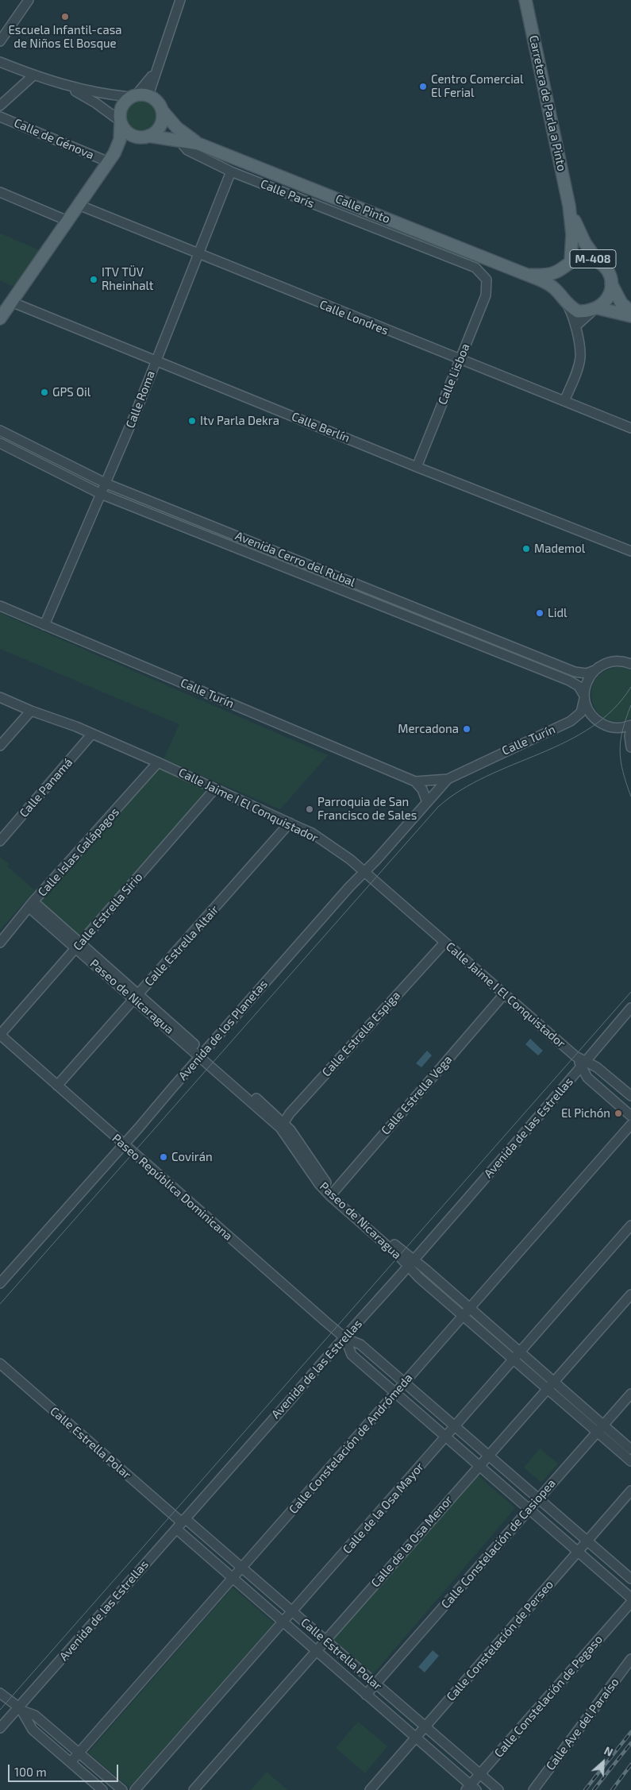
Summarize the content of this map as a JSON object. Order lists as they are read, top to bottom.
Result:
{
  "streets": {
    "main road": ["Carretera de Parla a Pinto", "Calle Pinto", "M-408"],
    "street": [
      "Calle de Génova",
      "Calle París",
      "Calle Londres",
      "Calle Lisboa",
      "Calle Roma",
      "Calle Berlín",
      "Avenida Cerro del Rubal",
      "Calle Turín",
      "Calle Panamá",
      "Calle Jaime I El Conquistador",
      "Calle Islas Galápagos",
      "Calle Estrella Sirio",
      "Calle Estrella Altair",
      "Paseo de Nicaragua",
      "Avenida de los Planetas",
      "Calle Estrella Espiga",
      "Calle Estrella Vega",
      "Avenida de las Estrellas",
      "Paseo República Dominicana",
      "Calle Estrella Polar",
      "Calle Constelación de Andrómeda",
      "Calle de la Osa Mayor",
      "Calle de la Osa Menor",
      "Calle Constelación de Casiopea",
      "Calle Constelación de Perseo",
      "Calle Constelación de Pegaso",
      "Calle Ave del Paraíso"
    ]
  },
  "crossings": [
    ["Carretera de Parla a Pinto", "Calle Pinto"],
    ["Carretera de Parla a Pinto", "M-408"],
    ["Calle París", "Calle Pinto"],
    ["Calle París", "Calle Lisboa"],
    ["Calle París", "Calle Roma"],
    ["Calle Pinto", "M-408"],
    ["Calle Londres", "Calle Lisboa"],
    ["Calle Londres", "Calle Roma"],
    ["Calle Lisboa", "Calle Berlín"],
    ["Calle Roma", "Calle Berlín"],
    ["Calle Roma", "Avenida Cerro del Rubal"],
    ["Calle Roma", "Calle Turín"],
    ["Avenida Cerro del Rubal", "Calle Turín"],
    ["Calle Turín", "Avenida de los Planetas"],
    ["Calle Panamá", "Calle Jaime I El Conquistador"],
    ["Calle Jaime I El Conquistador", "Calle Islas Galápagos"],
    ["Calle Jaime I El Conquistador", "Calle Estrella Sirio"],
    ["Calle Jaime I El Conquistador", "Calle Estrella Altair"],
    ["Calle Jaime I El Conquistador", "Avenida de los Planetas"],
    ["Calle Jaime I El Conquistador", "Calle Estrella Espiga"],
    ["Calle Jaime I El Conquistador", "Calle Estrella Vega"],
    ["Calle Jaime I El Conquistador", "Avenida de las Estrellas"],
    ["Calle Islas Galápagos", "Paseo de Nicaragua"],
    ["Calle Estrella Sirio", "Paseo de Nicaragua"],
    ["Calle Estrella Sirio", "Paseo República Dominicana"],
    ["Calle Estrella Altair", "Paseo de Nicaragua"],
    ["Calle Estrella Altair", "Paseo República Dominicana"],
    ["Paseo de Nicaragua", "Avenida de los Planetas"],
    ["Paseo de Nicaragua", "Calle Estrella Espiga"],
    ["Paseo de Nicaragua", "Calle Estrella Vega"],
    ["Paseo de Nicaragua", "Avenida de las Estrellas"],
    ["Paseo de Nicaragua", "Calle Constelación de Andrómeda"],
    ["Paseo de Nicaragua", "Calle de la Osa Mayor"],
    ["Paseo de Nicaragua", "Calle de la Osa Menor"],
    ["Paseo de Nicaragua", "Calle Constelación de Casiopea"],
    ["Avenida de los Planetas", "Paseo República Dominicana"],
    ["Avenida de las Estrellas", "Paseo República Dominicana"],
    ["Avenida de las Estrellas", "Calle Estrella Polar"],
    ["Paseo República Dominicana", "Calle Constelación de Andrómeda"],
    ["Paseo República Dominicana", "Calle de la Osa Mayor"],
    ["Paseo República Dominicana", "Calle de la Osa Menor"],
    ["Paseo República Dominicana", "Calle Constelación de Casiopea"],
    ["Paseo República Dominicana", "Calle Constelación de Perseo"],
    ["Calle Estrella Polar", "Calle Constelación de Andrómeda"],
    ["Calle Estrella Polar", "Calle de la Osa Mayor"],
    ["Calle Estrella Polar", "Calle de la Osa Menor"],
    ["Calle Estrella Polar", "Calle Constelación de Casiopea"],
    ["Calle Estrella Polar", "Calle Constelación de Perseo"],
    ["Calle Estrella Polar", "Calle Constelación de Pegaso"]
  ],
  "places": [
    "Escuela Infantil-casa de Niños El Bosque",
    "Centro Comercial El Ferial",
    "ITV TÜV Rheinhalt",
    "GPS Oil",
    "Itv Parla Dekra",
    "Mademol",
    "Lidl",
    "Mercadona",
    "Parroquia de San Francisco de Sales",
    "El Pichón",
    "Covirán"
  ],
  "scale_bar": "100 m",
  "north": "top right"
}
